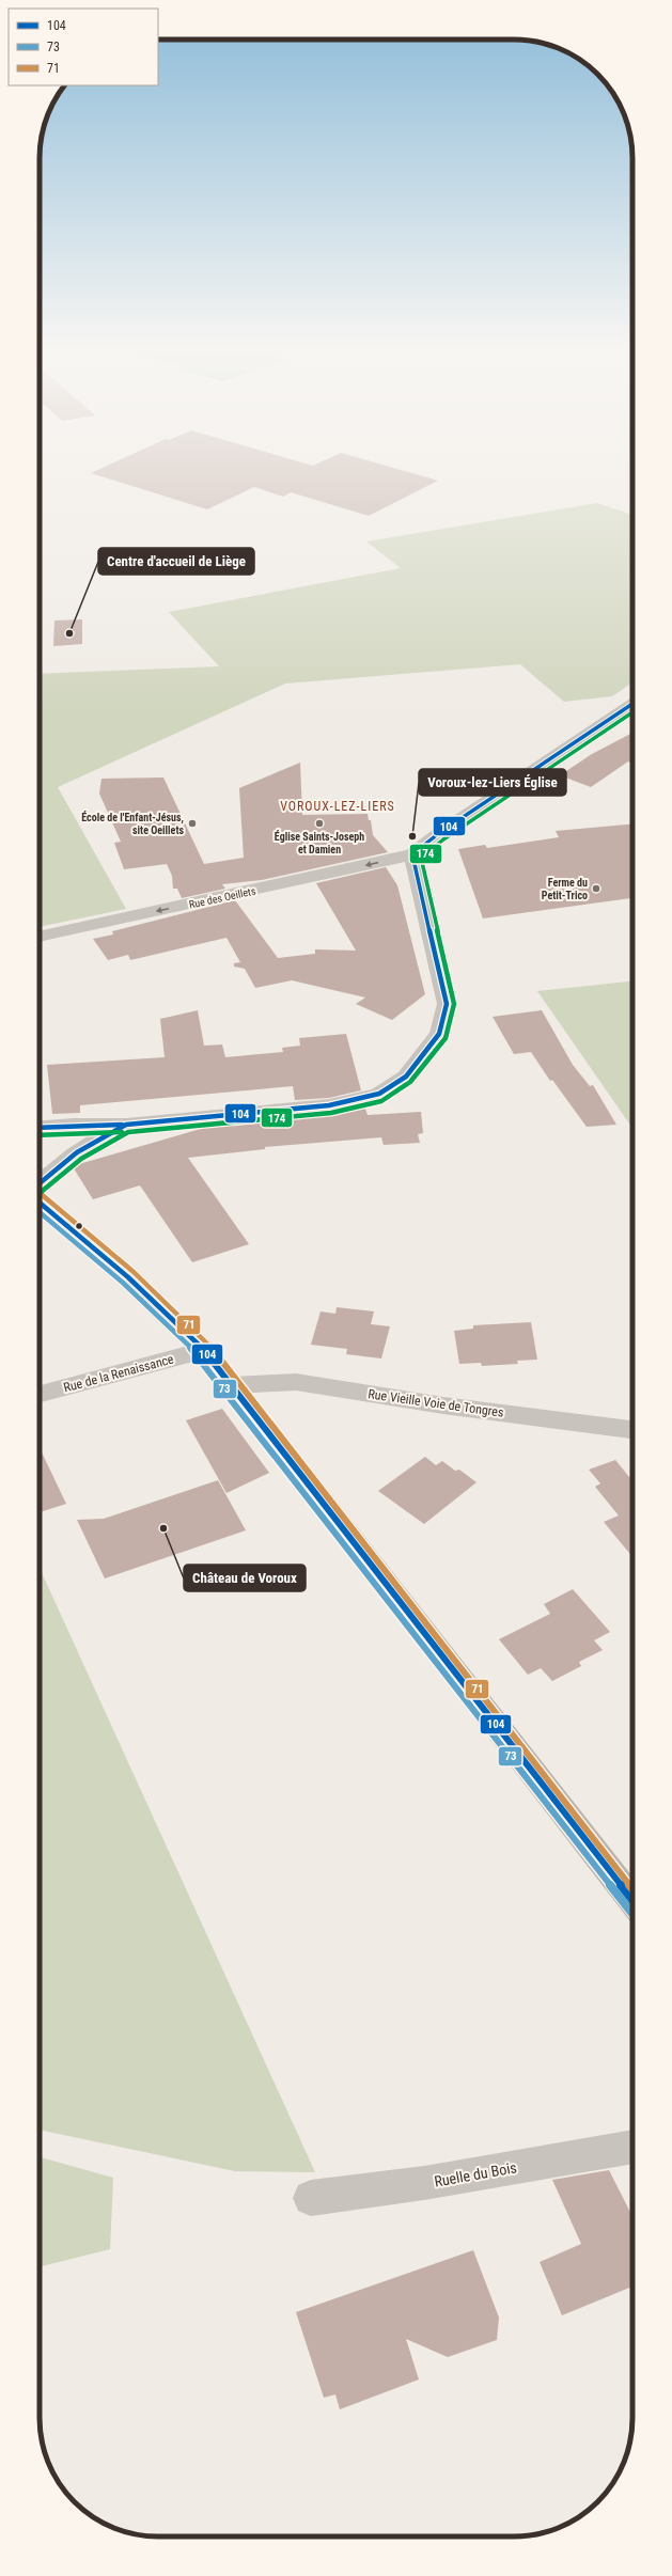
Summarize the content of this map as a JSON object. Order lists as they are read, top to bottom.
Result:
{
  "streets": {
    "street": [
      "Rue des Oeillets",
      "Rue de la Renaissance",
      "Rue Vieille Voie de Tongres",
      "Ruelle du Bois"
    ]
  },
  "one_way": ["Rue des Oeillets"],
  "districts": ["VOROUX-LEZ-LIERS"],
  "places": [
    "Centre d'accueil de Liège",
    "École de l'Enfant-Jésus, site Oeillets",
    "Église Saints-Joseph et Damien",
    "Voroux-lez-Liers Église",
    "Ferme du Petit-Trico",
    "Château de Voroux"
  ],
  "lines": [
    "transit line 104",
    "transit line 174",
    "transit line 71",
    "transit line 73"
  ],
  "legend": ["104", "73", "71"]
}
